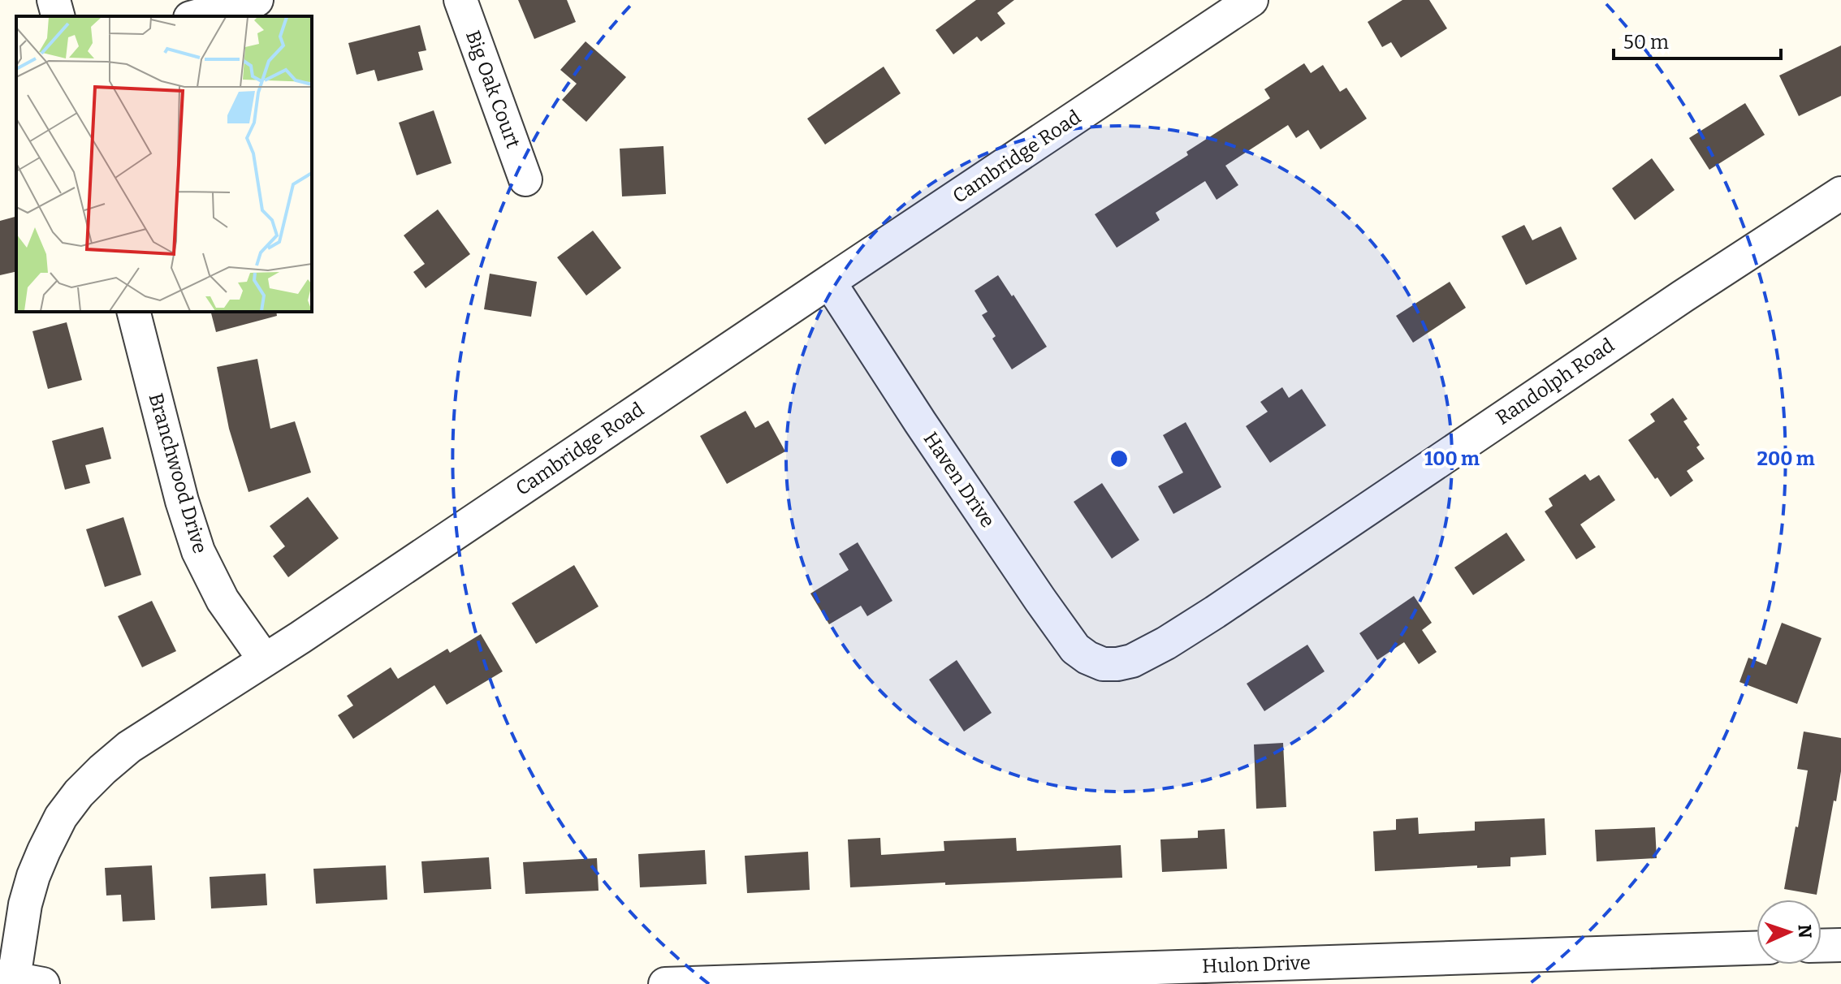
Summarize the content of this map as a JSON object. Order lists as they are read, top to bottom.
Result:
{
  "streets": {
    "street": [
      "Big Oak Court",
      "Cambridge Road",
      "Randolph Road",
      "Branchwood Drive",
      "Haven Drive",
      "Hulon Drive"
    ]
  },
  "crossings": [
    ["Cambridge Road", "Branchwood Drive"],
    ["Cambridge Road", "Haven Drive"],
    ["Randolph Road", "Haven Drive"]
  ],
  "scale_bar": "50 m",
  "north": "right",
  "rings": ["100 m", "200 m"]
}
